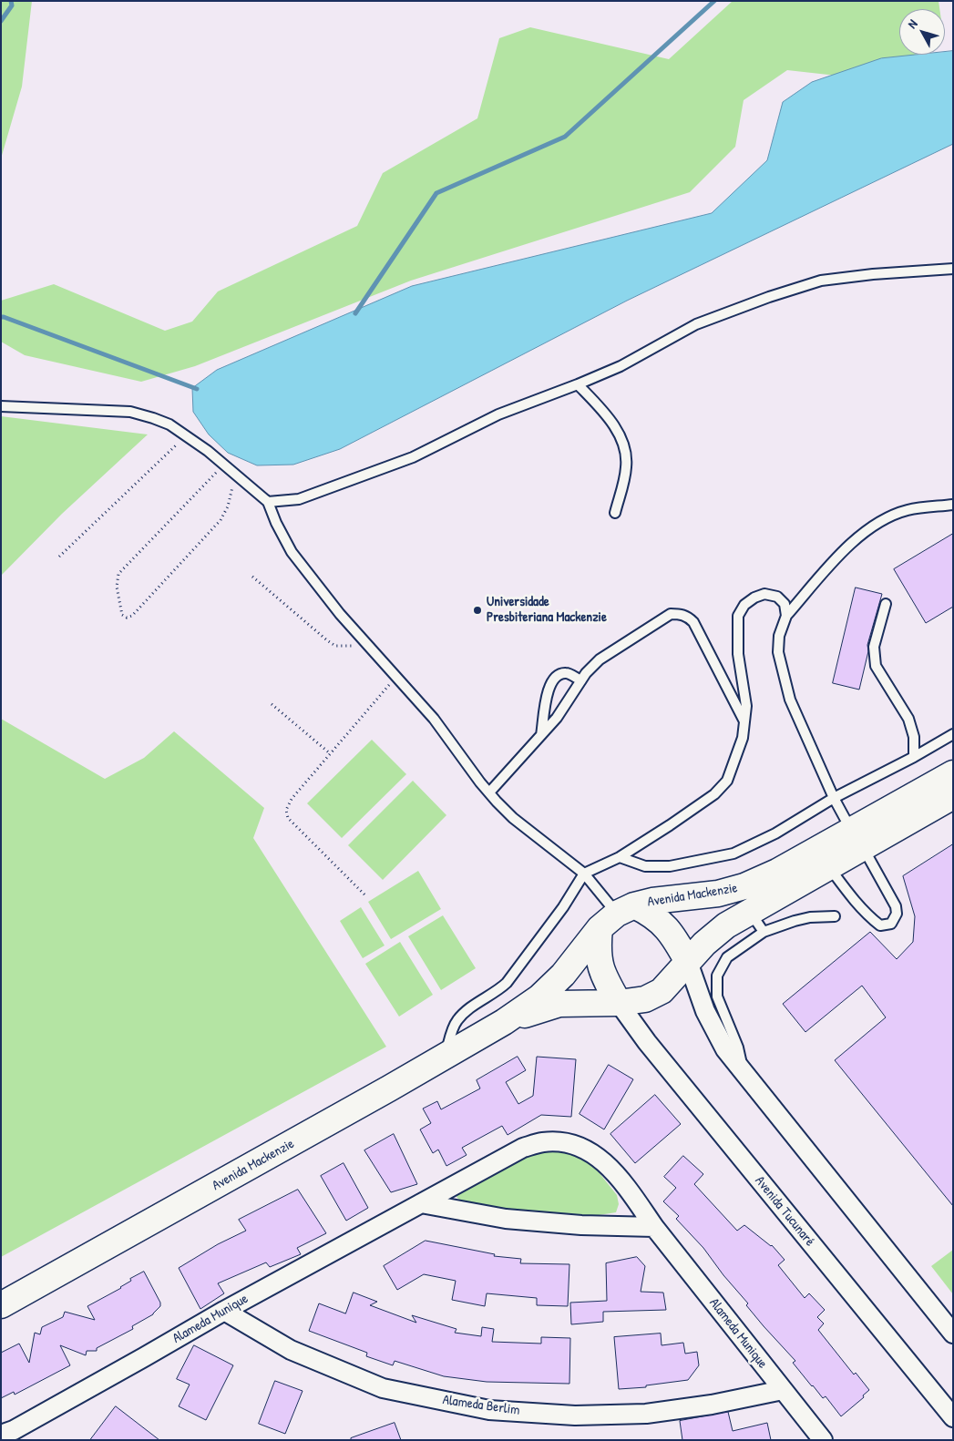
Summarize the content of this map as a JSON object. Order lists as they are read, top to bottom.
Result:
{
  "streets": {
    "main road": ["Avenida Mackenzie"],
    "street": ["Avenida Tucunaré", "Alameda Munique", "Alameda Berlim"]
  },
  "crossings": [
    ["Avenida Mackenzie", "Avenida Tucunaré"],
    ["Alameda Munique", "Alameda Berlim"]
  ],
  "places": ["Universidade Presbiteriana Mackenzie"],
  "north": "top left"
}
